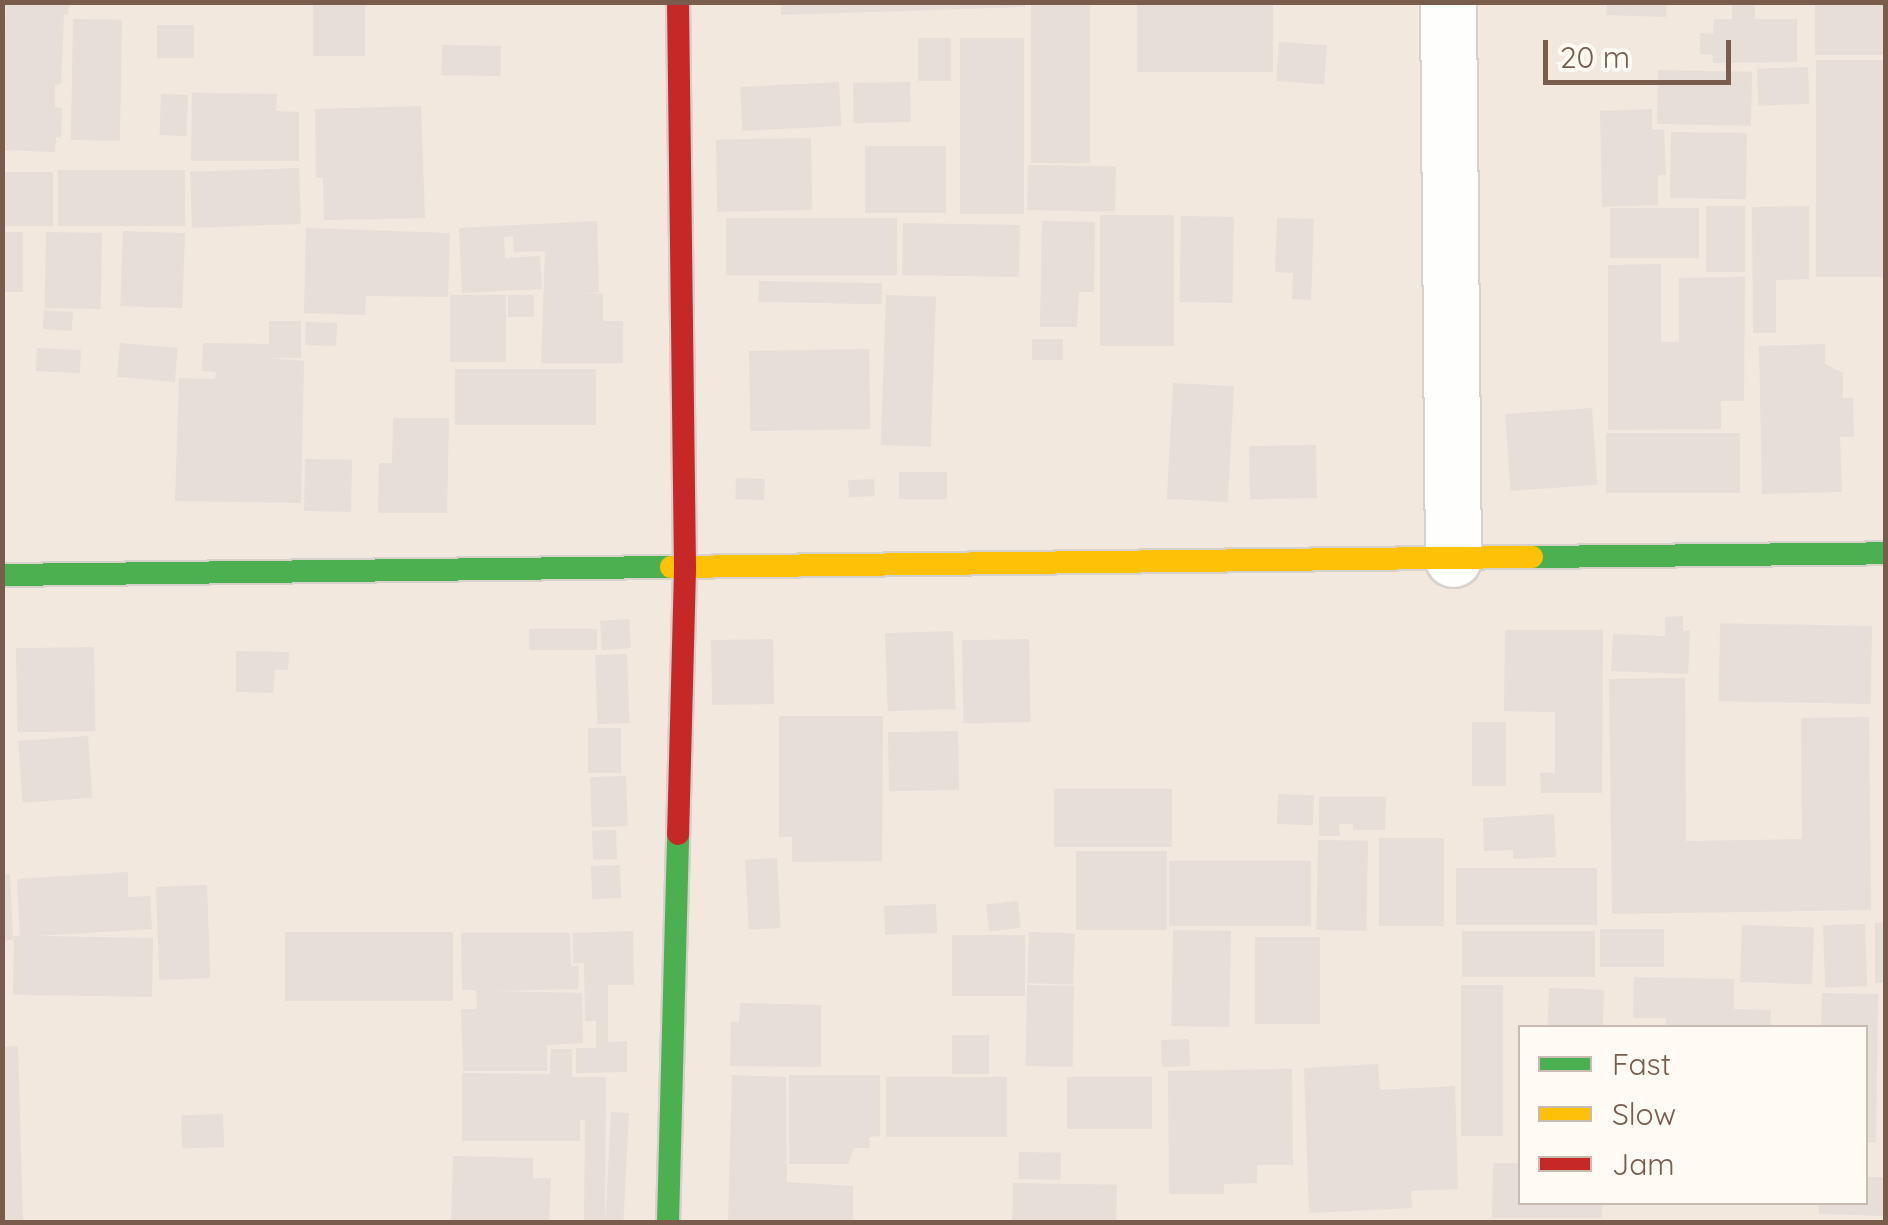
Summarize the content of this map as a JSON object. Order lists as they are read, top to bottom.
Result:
{
  "legend": ["Fast", "Slow", "Jam"],
  "scale_bar": "20 m"
}
